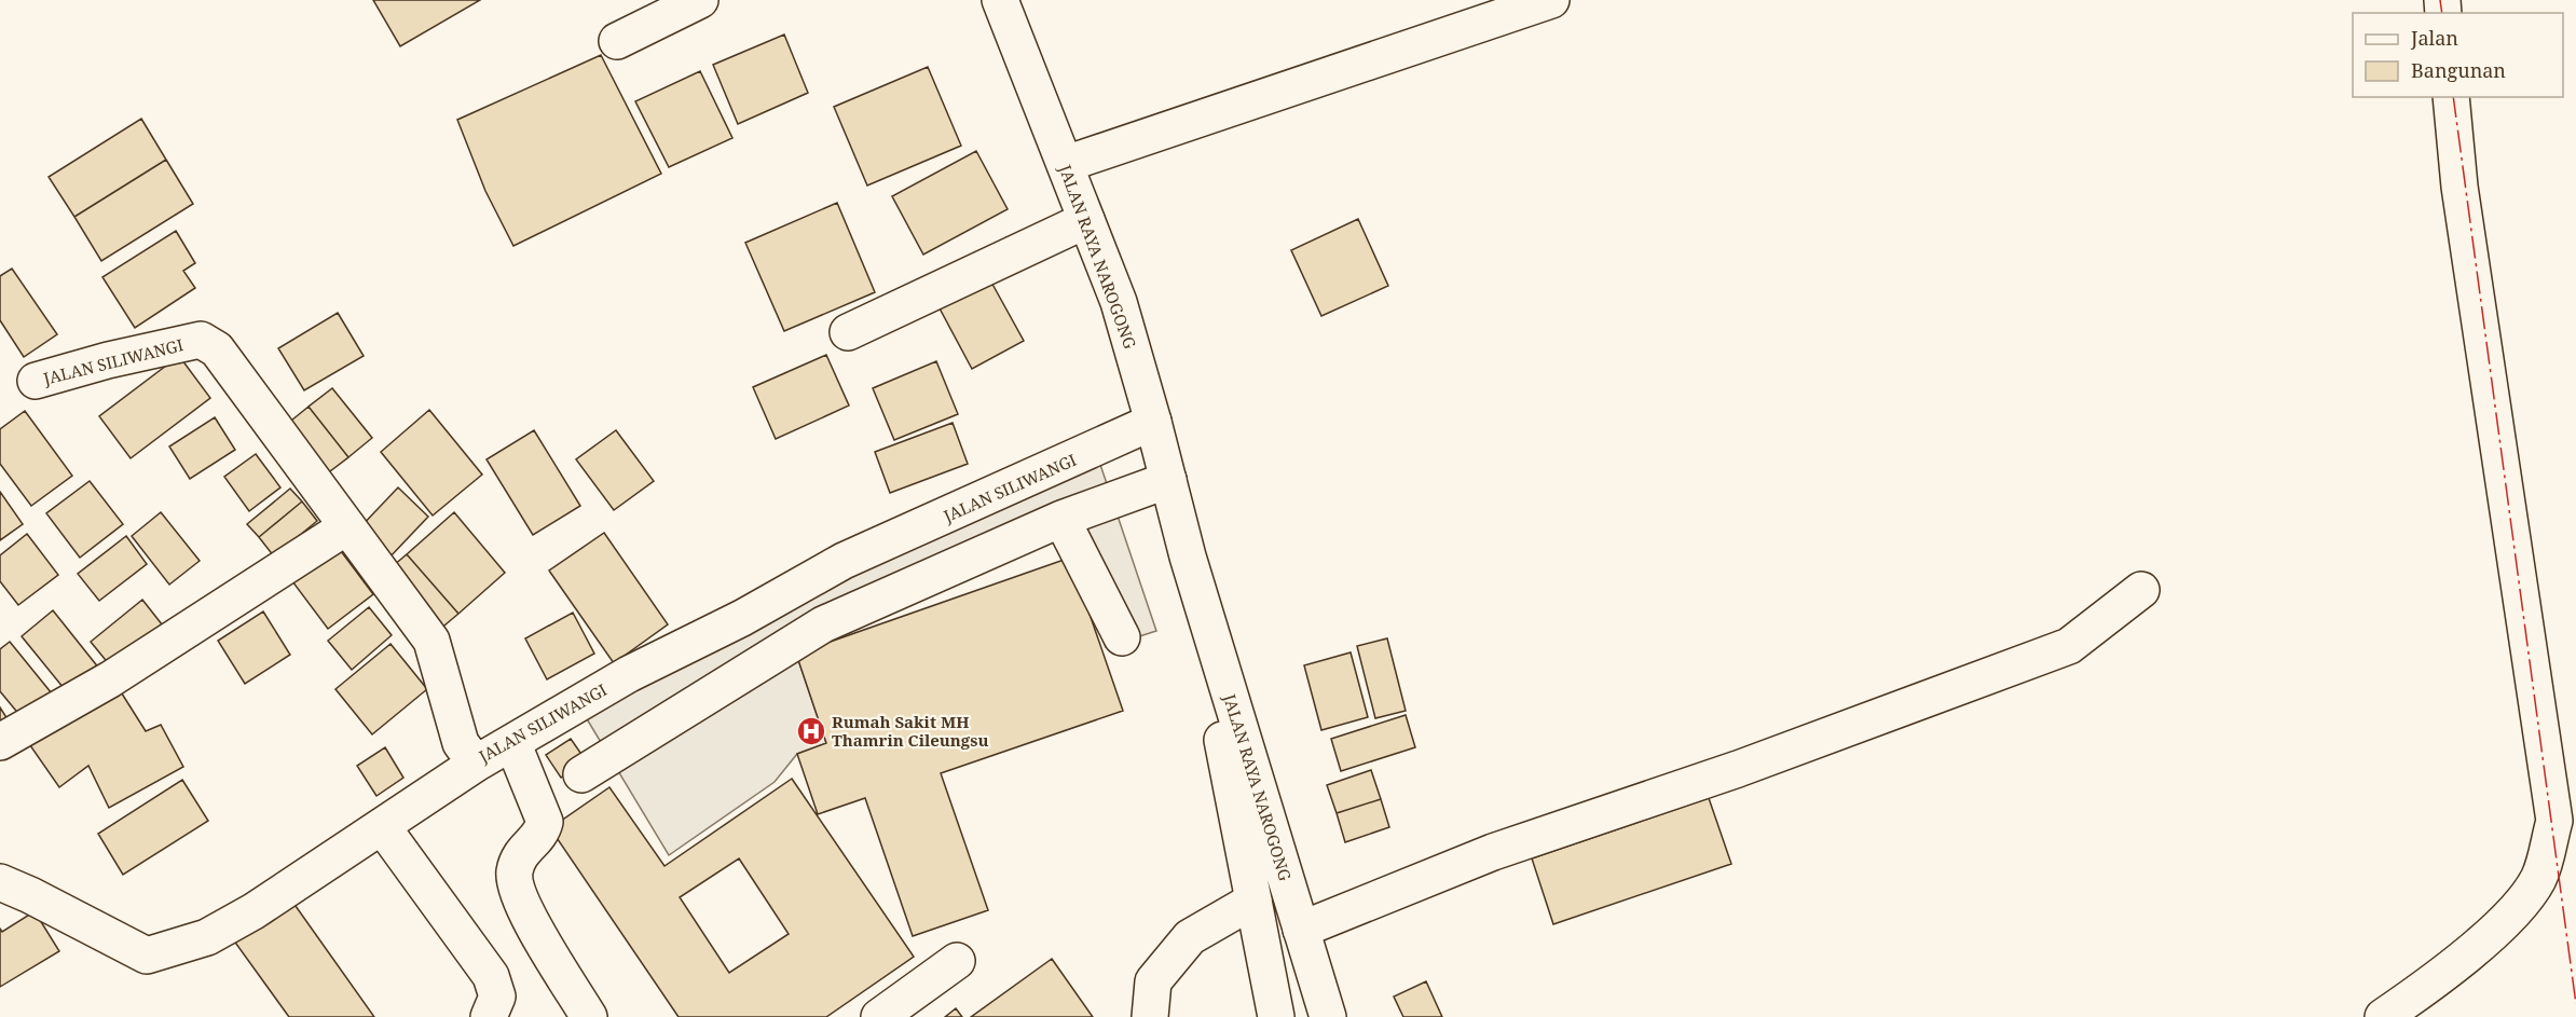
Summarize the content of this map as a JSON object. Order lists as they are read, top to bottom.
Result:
{
  "streets": {
    "street": ["JALAN RAYA NAROGONG", "JALAN SILIWANGI"]
  },
  "crossings": [
    ["JALAN RAYA NAROGONG", "JALAN SILIWANGI"]
  ],
  "places": {
    "hospital": ["Rumah Sakit MH Thamrin Cileungsu"]
  },
  "legend": ["Jalan", "Bangunan"]
}
